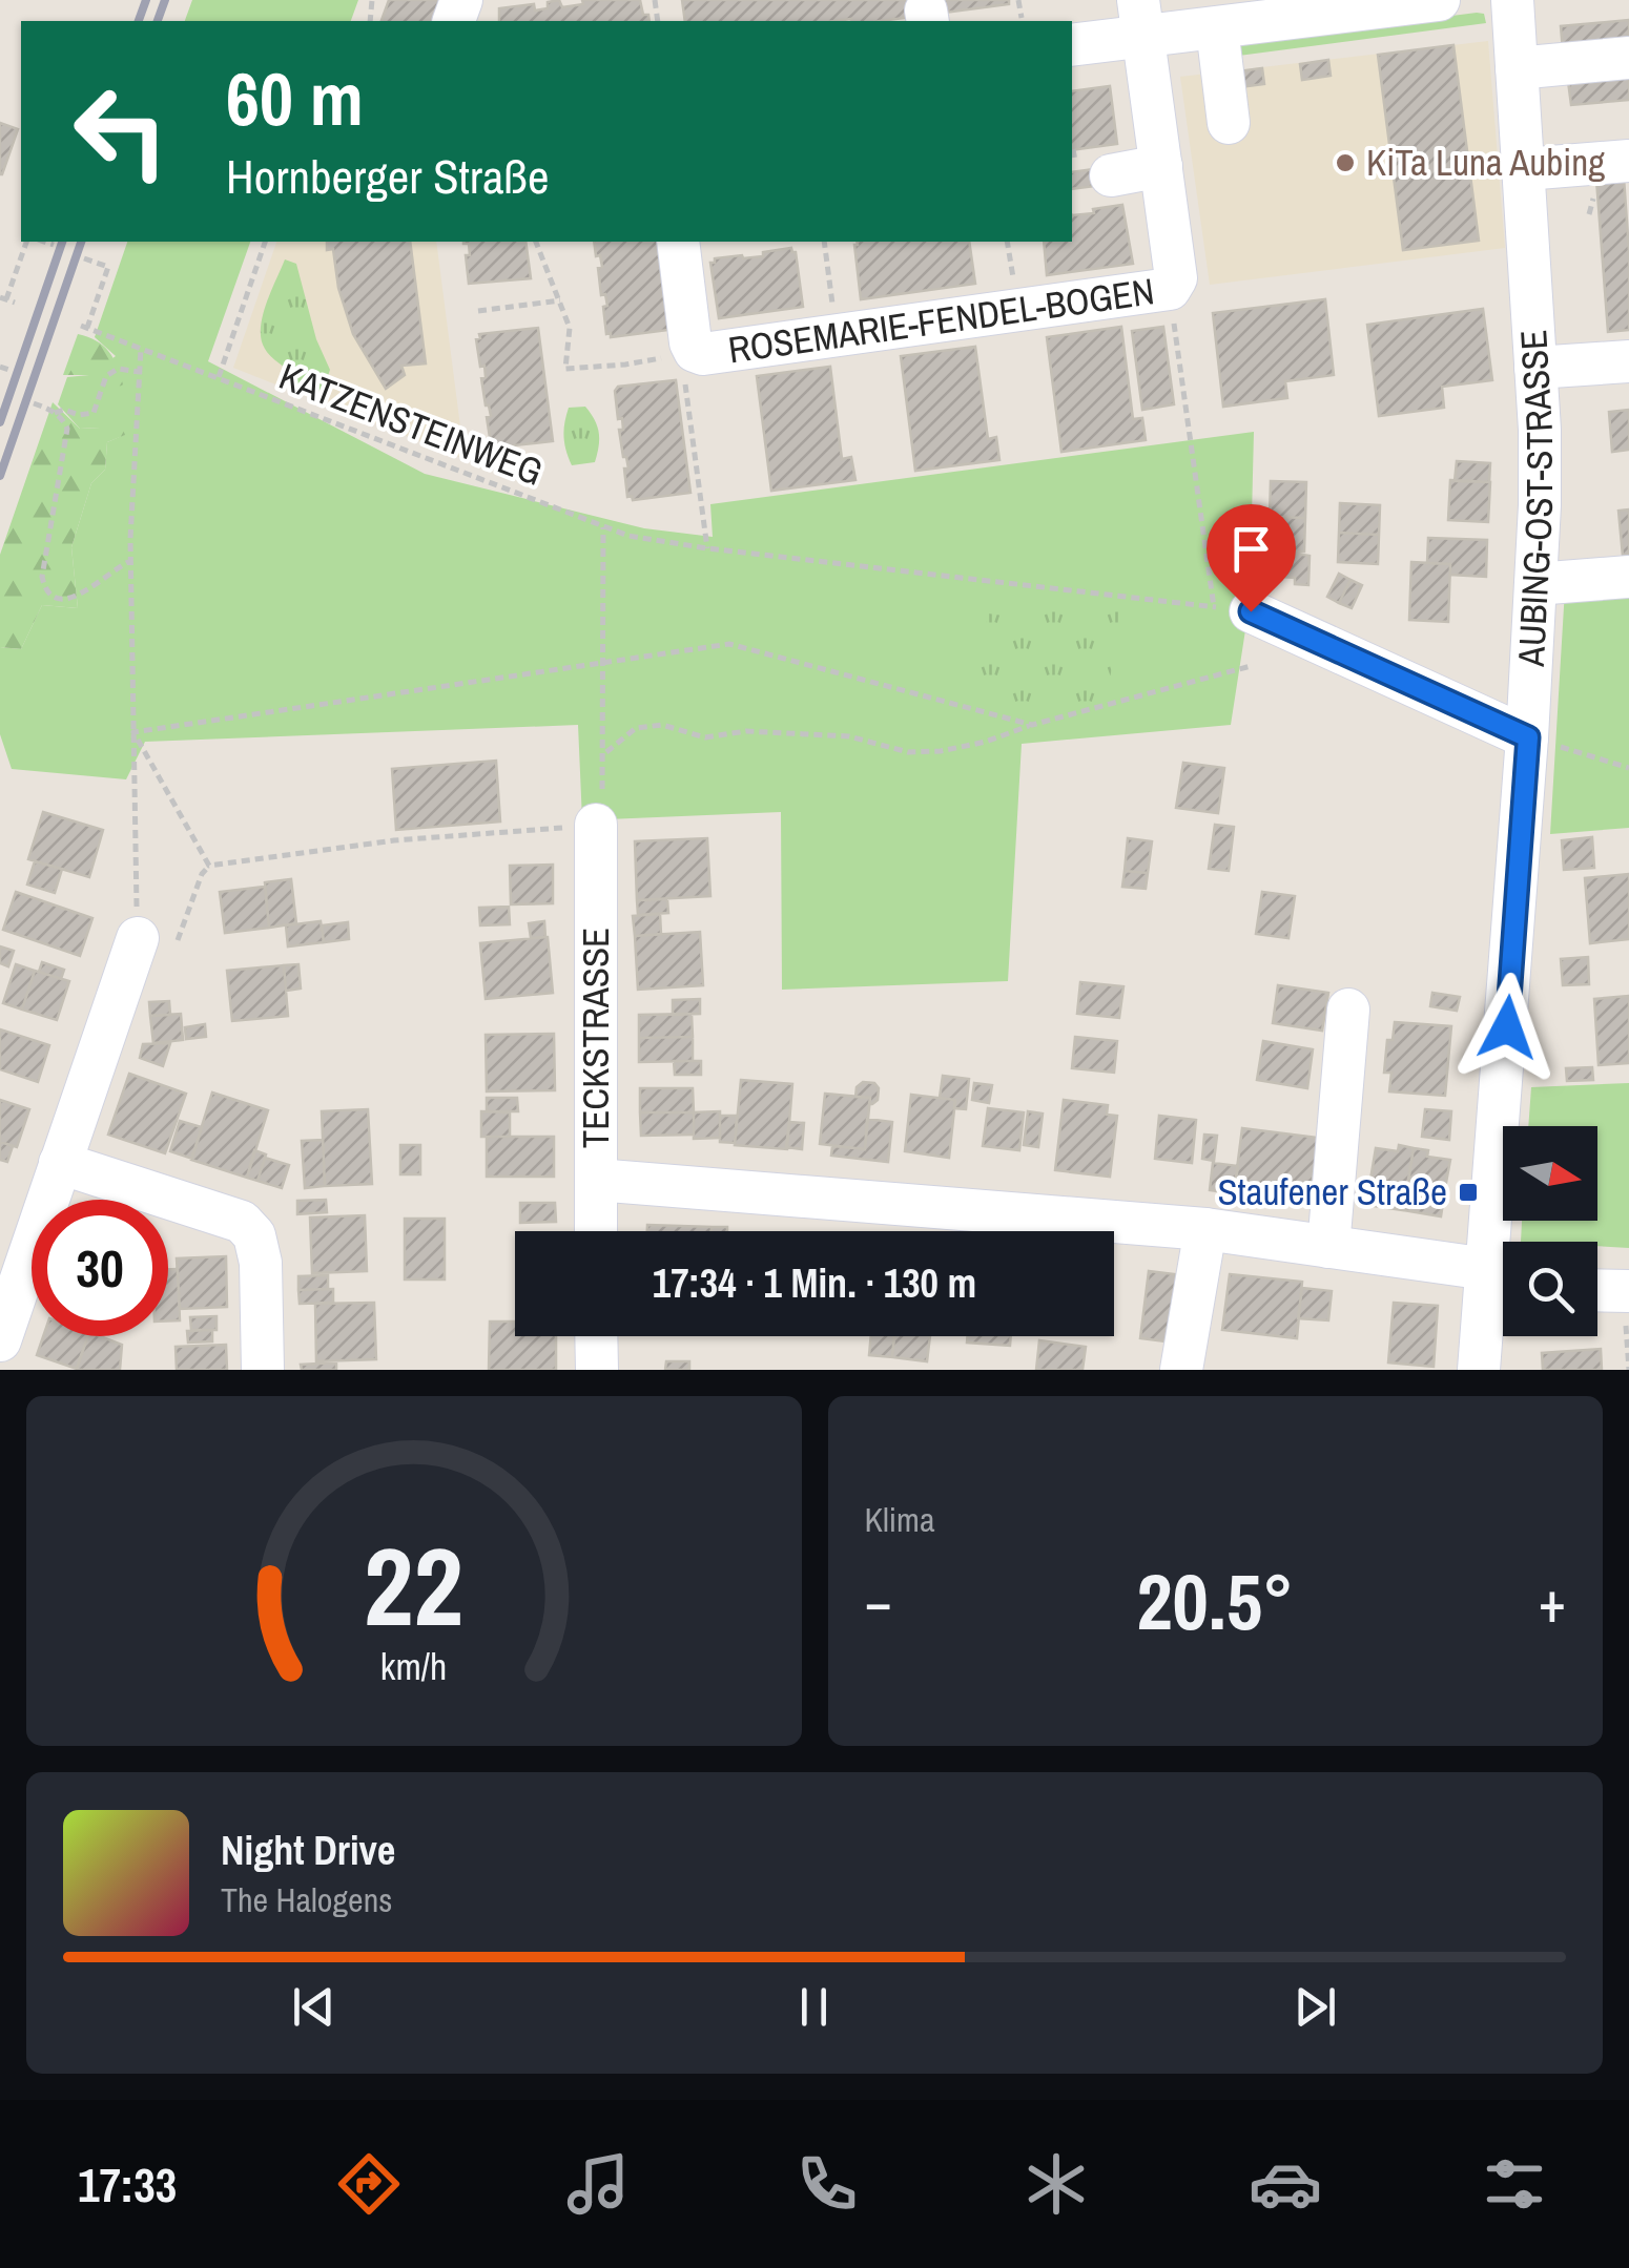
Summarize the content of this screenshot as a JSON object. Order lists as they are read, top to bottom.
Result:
{
  "streets": {
    "street": ["ROSEMARIE-FENDEL-BOGEN", "AUBING-OST-STRASSE", "TECKSTRASSE"],
    "path": ["KATZENSTEINWEG"]
  },
  "places": {
    "other": ["KiTa Luna Aubing"],
    "transit": ["Staufener Straße"]
  },
  "north": "right",
  "page": {
    "turn": ["60 m", "Hornberger Straße"],
    "limit": "30",
    "trip": "17:34 · 1 Min. · 130 m",
    "tile": "Klima",
    "heat": ["−", "20.5°", "+"],
    "song": ["Night Drive", "The Halogens"],
    "tabs": "17:33",
    "gauge": ["22", "km/h"]
  }
}
